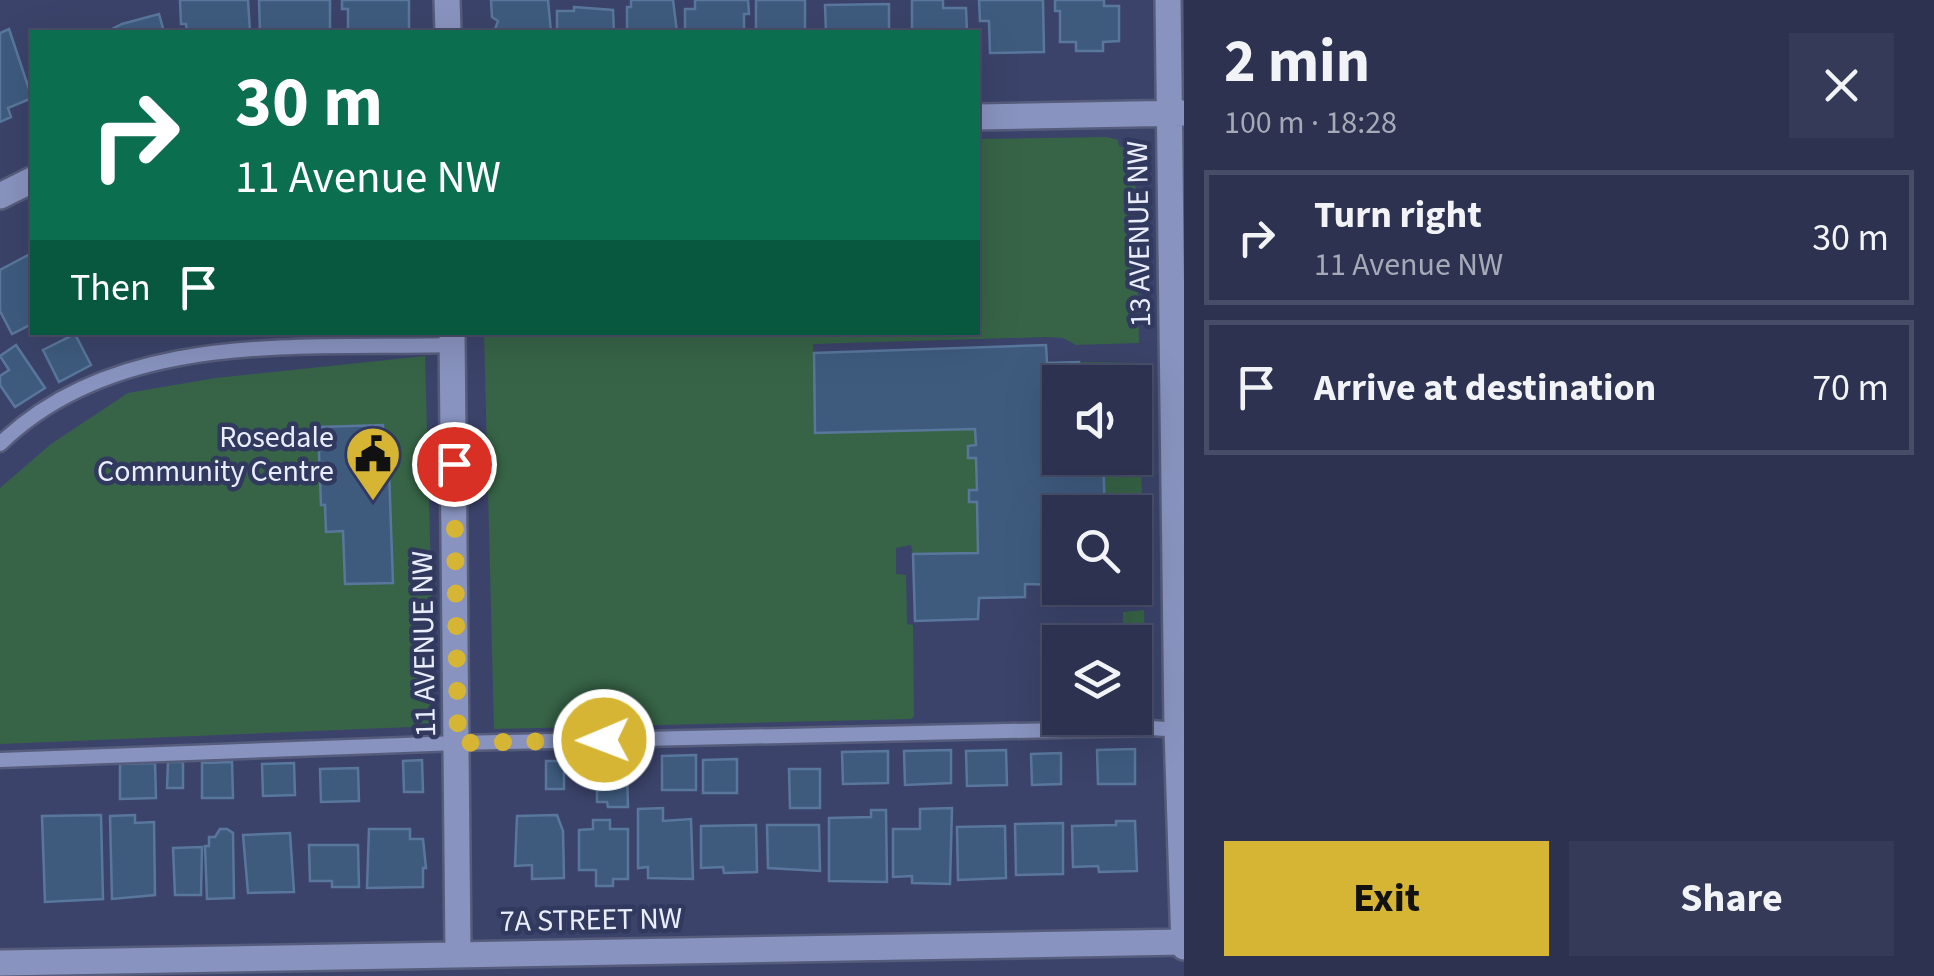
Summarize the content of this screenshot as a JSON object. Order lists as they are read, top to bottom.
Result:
{
  "streets": {
    "street": ["13 AVENUE NW", "11 AVENUE NW", "7A STREET NW"]
  },
  "crossings": [
    ["13 AVENUE NW", "7A STREET NW"],
    ["11 AVENUE NW", "7A STREET NW"]
  ],
  "places": {
    "public building": ["Rosedale Community Centre"]
  },
  "page": {
    "heading": ["2 min", "100 m · 18:28"],
    "turn": ["30 m", "11 Avenue NW"],
    "list": [
      {
        "name": "Turn right",
        "note": "11 Avenue NW",
        "value": "30 m"
      },
      {
        "name": "Arrive at destination",
        "value": "70 m"
      }
    ],
    "then": "Then",
    "buttons": ["Exit", "Share"]
  }
}
